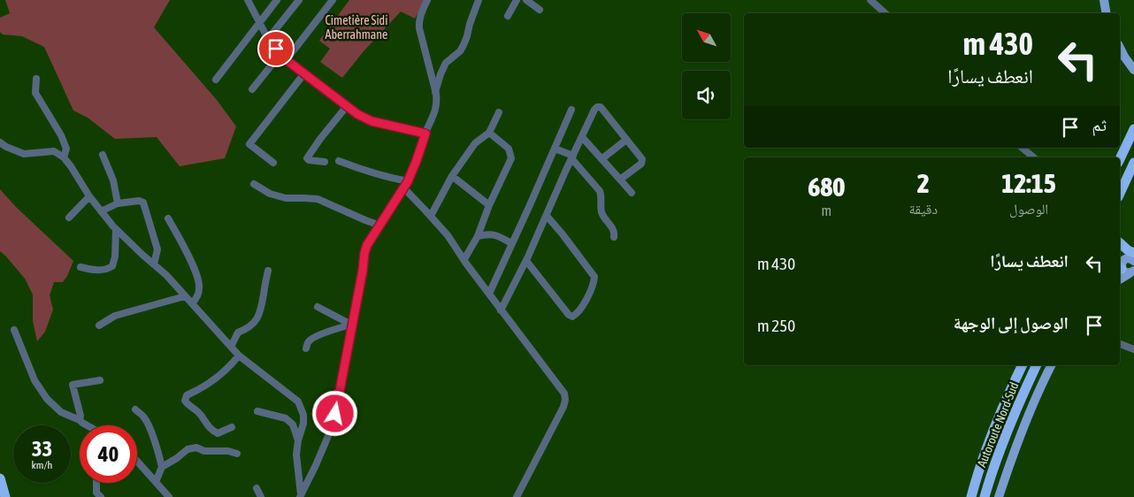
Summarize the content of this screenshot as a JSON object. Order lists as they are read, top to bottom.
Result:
{
  "streets": {
    "highway": ["Autoroute Nord-Sud"]
  },
  "parks": ["Cimetière Sidi Aberrahmane"],
  "north": "top left",
  "page": {
    "turn": ["430 m", "انعطف يسارًا"],
    "then": "ثم",
    "eta": [
      "12:15",
      "الوصول",
      "2",
      "دقيقة",
      "680",
      "m"
    ],
    "list": [
      {
        "name": "انعطف يسارًا",
        "value": "430 m"
      },
      {
        "name": "الوصول إلى الوجهة",
        "value": "250 m"
      }
    ],
    "speed": "33 km/h",
    "limit": "40"
  }
}
